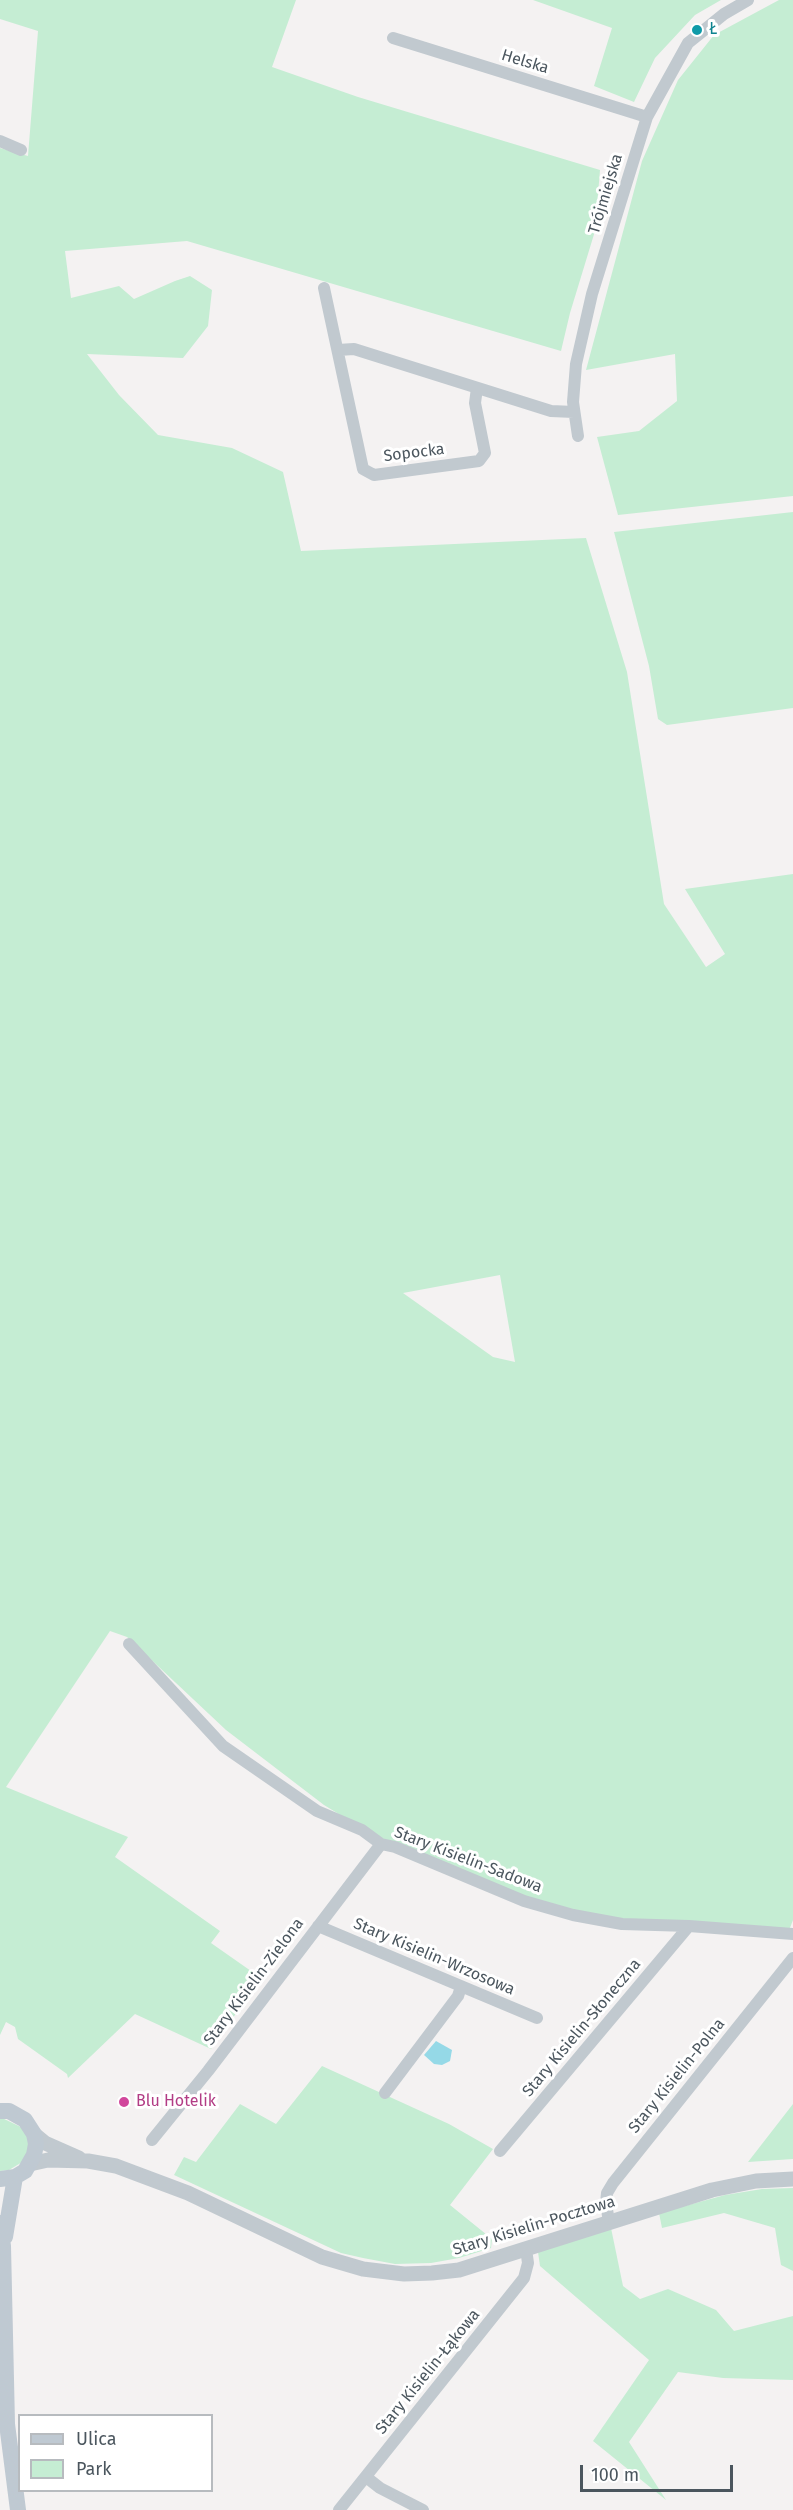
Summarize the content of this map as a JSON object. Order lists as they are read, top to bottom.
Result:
{
  "streets": {
    "street": [
      "Helska",
      "Trójmiejska",
      "Sopocka",
      "Stary Kisielin-Sadowa",
      "Stary Kisielin-Wrzosowa",
      "Stary Kisielin-Zielona",
      "Stary Kisielin-Słoneczna",
      "Stary Kisielin-Polna",
      "Stary Kisielin-Pocztowa",
      "Stary Kisielin-Łąkowa"
    ]
  },
  "crossings": [
    ["Helska", "Trójmiejska"],
    ["Stary Kisielin-Sadowa", "Stary Kisielin-Zielona"],
    ["Stary Kisielin-Sadowa", "Stary Kisielin-Słoneczna"],
    ["Stary Kisielin-Wrzosowa", "Stary Kisielin-Zielona"],
    ["Stary Kisielin-Polna", "Stary Kisielin-Pocztowa"],
    ["Stary Kisielin-Pocztowa", "Stary Kisielin-Łąkowa"]
  ],
  "places": ["Ł", "Blu Hotelik"],
  "legend": ["Ulica", "Park"],
  "scale_bar": "100 m"
}
